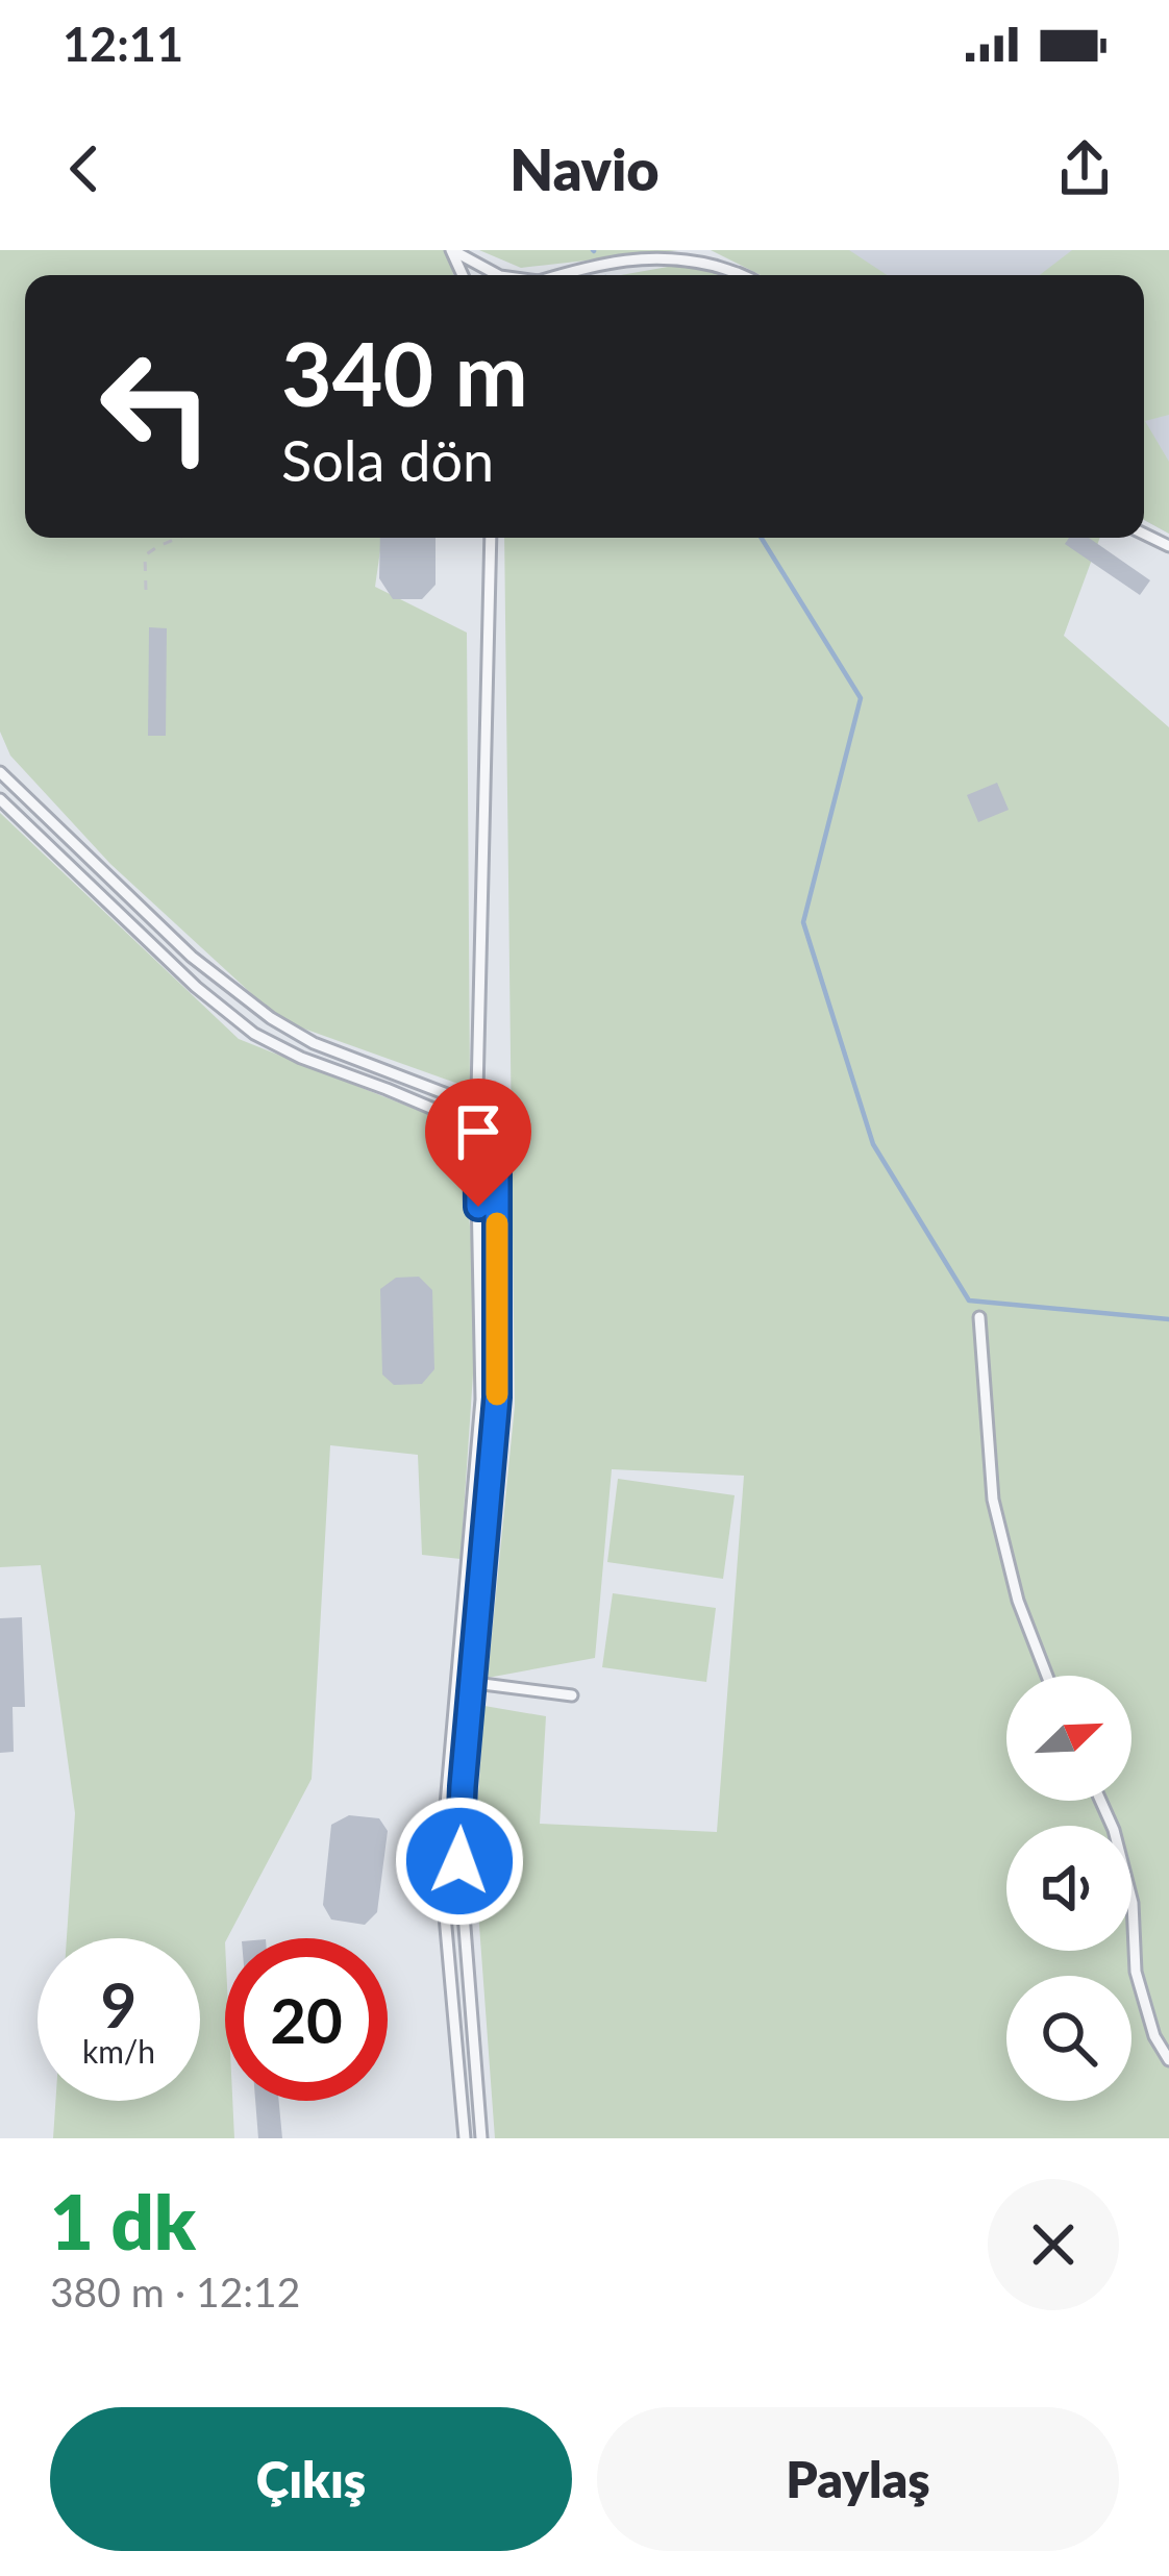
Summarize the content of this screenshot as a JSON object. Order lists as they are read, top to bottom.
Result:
{
  "north": "top right",
  "page": {
    "status": "12:11",
    "header": "Navio",
    "turn": ["340 m", "Sola dön"],
    "speed": "9 km/h",
    "limit": "20",
    "heading": ["1 dk", "380 m · 12:12"],
    "buttons": ["Çıkış", "Paylaş"]
  }
}
